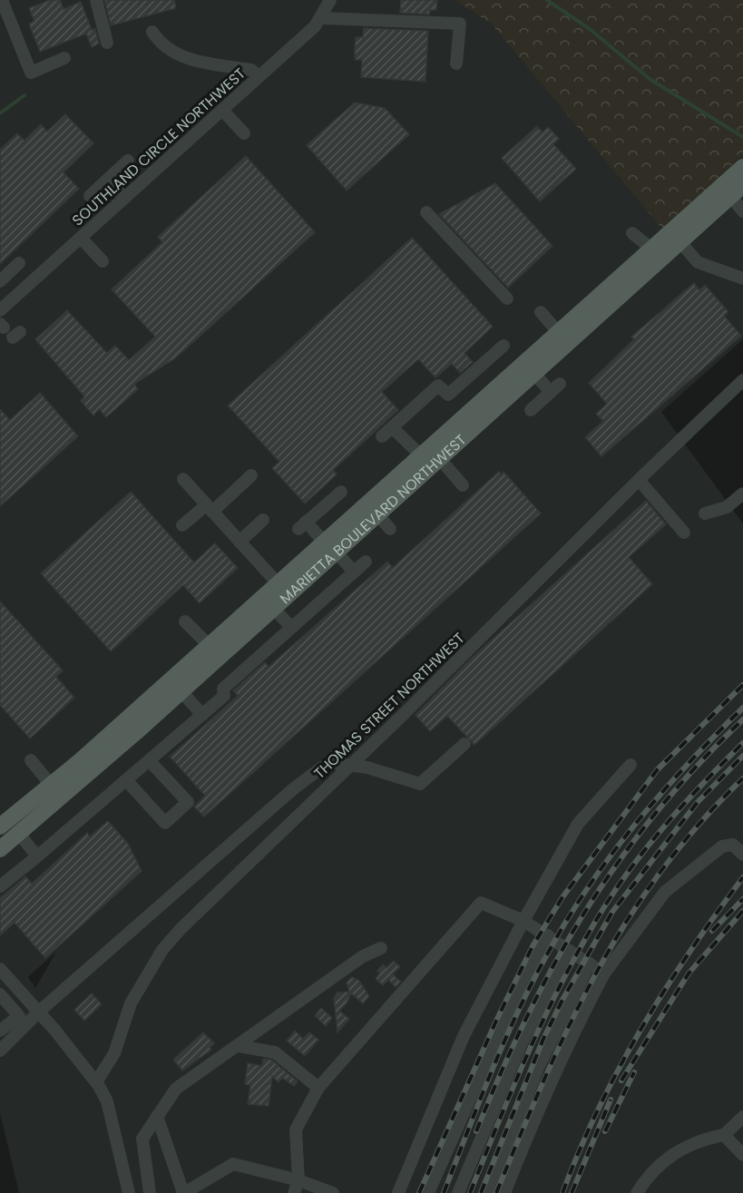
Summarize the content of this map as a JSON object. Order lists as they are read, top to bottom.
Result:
{
  "streets": {
    "main road": ["MARIETTA BOULEVARD NORTHWEST"],
    "street": ["SOUTHLAND CIRCLE NORTHWEST", "THOMAS STREET NORTHWEST"]
  }
}
